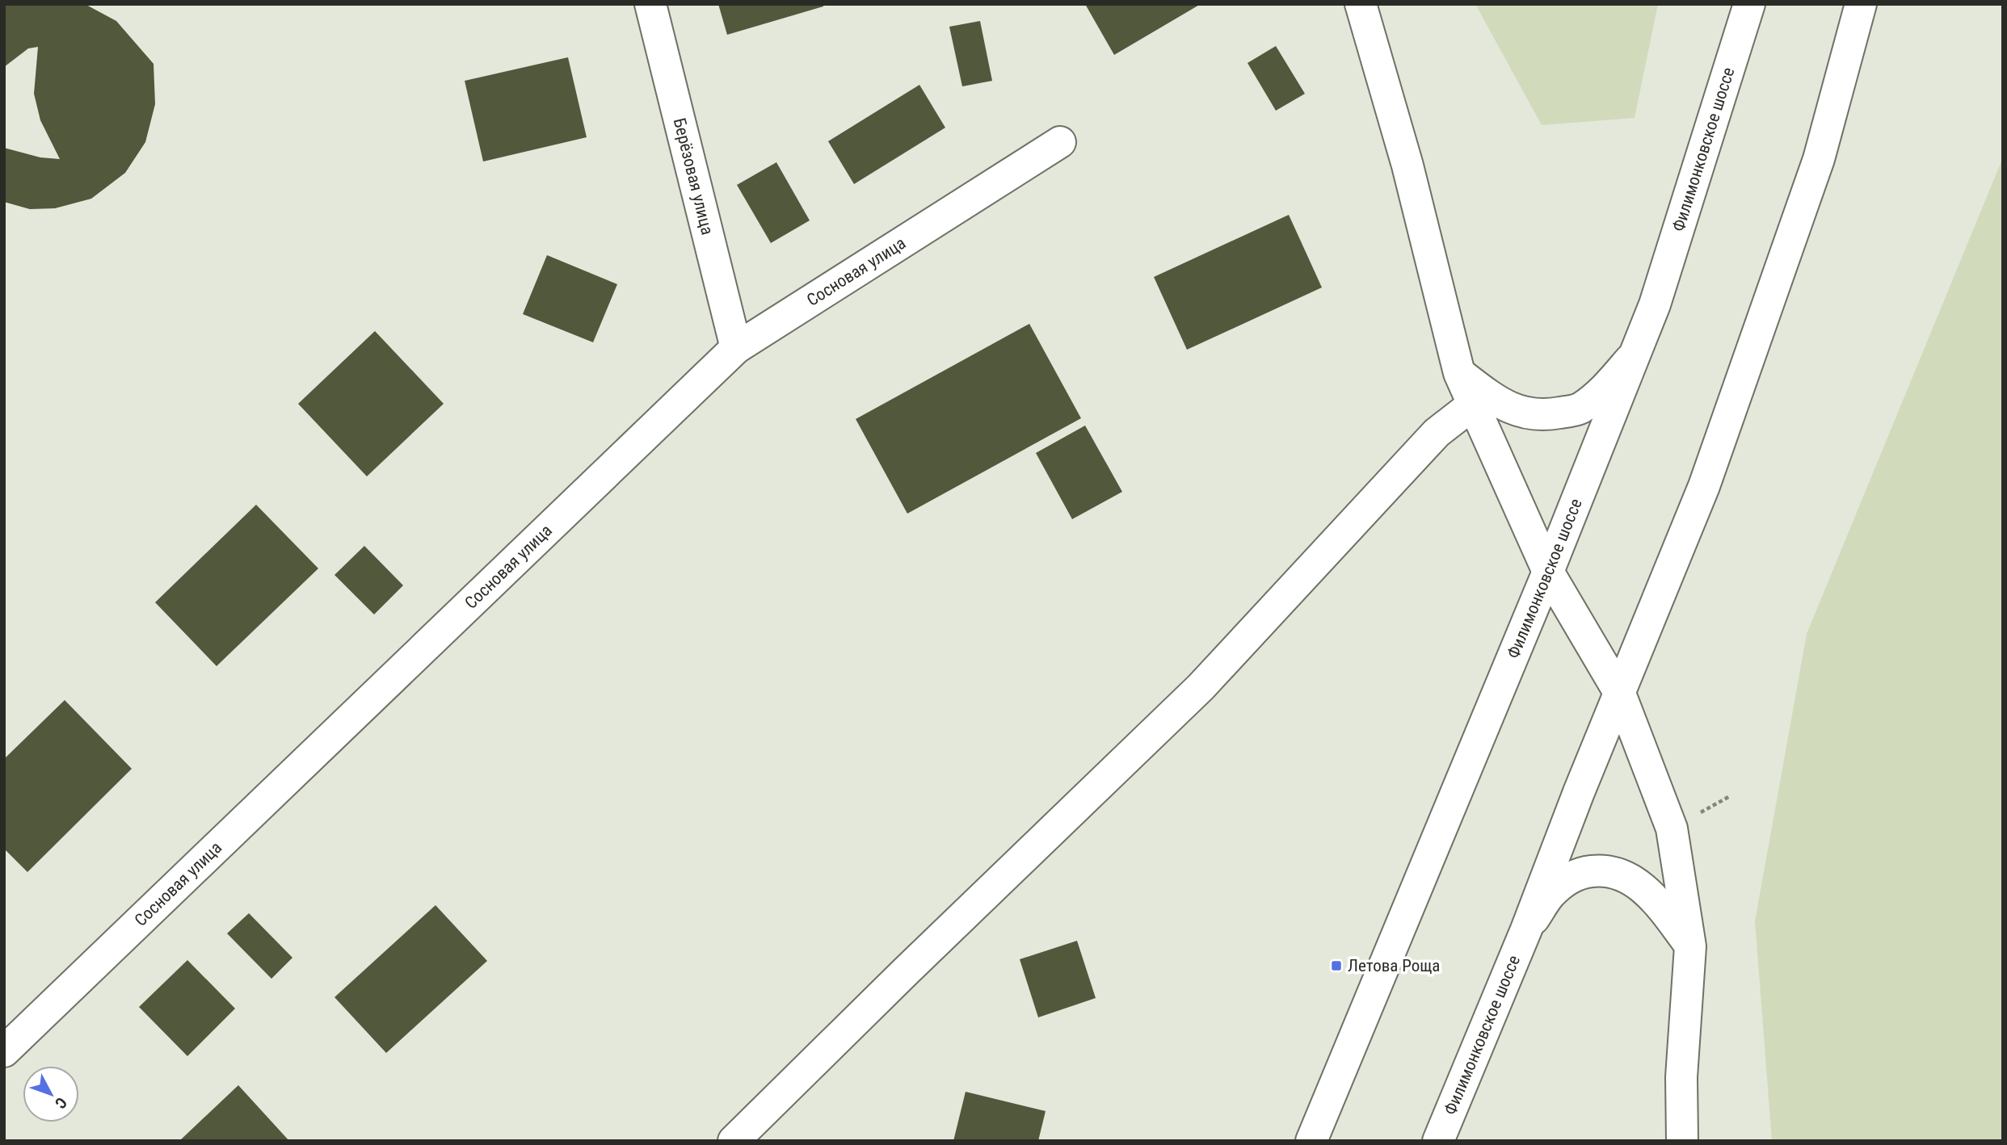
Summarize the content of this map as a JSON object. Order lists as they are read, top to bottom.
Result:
{
  "streets": {
    "main road": ["Филимонковское шоссе", "Берёзовая улица", "Сосновая улица"]
  },
  "crossings": [
    ["Берёзовая улица", "Сосновая улица"]
  ],
  "places": {
    "transit": ["Летова Роща"]
  },
  "north": "bottom right"
}
